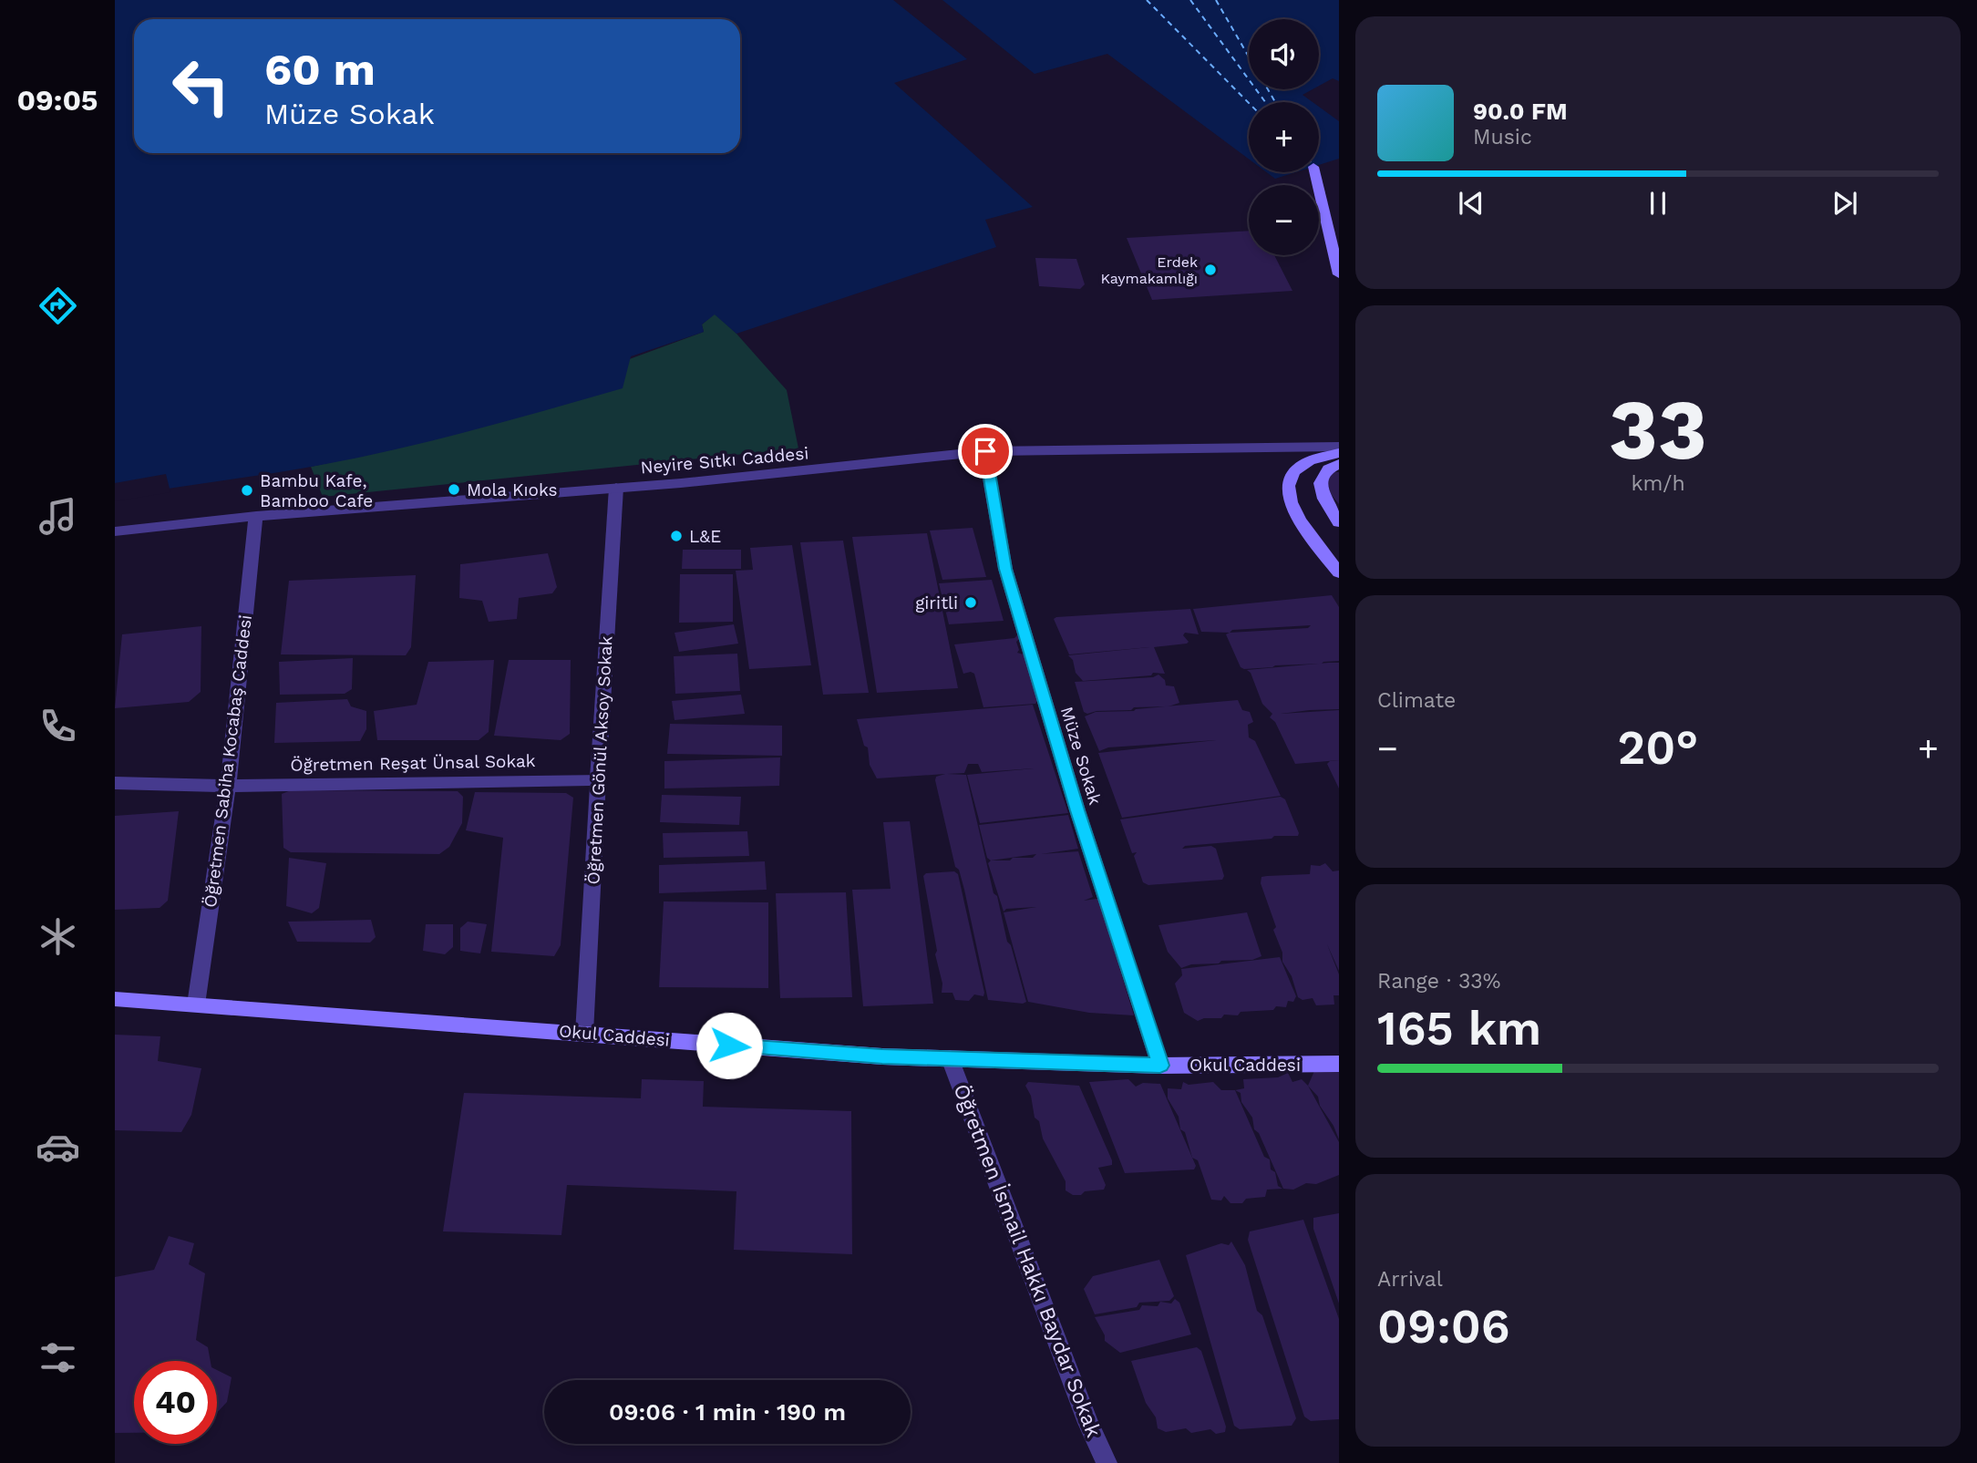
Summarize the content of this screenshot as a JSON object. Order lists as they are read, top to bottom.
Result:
{
  "streets": {
    "street": [
      "Neyire Sıtkı Caddesi",
      "Müze Sokak",
      "Öğretmen Gönül Aksoy Sokak",
      "Öğretmen Sabiha Kocabaş Caddesi",
      "Öğretmen Reşat Ünsal Sokak",
      "Okul Caddesi",
      "Öğretmen İsmail Hakkı Baydar Sokak"
    ]
  },
  "crossings": [
    ["Neyire Sıtkı Caddesi", "Müze Sokak"],
    ["Neyire Sıtkı Caddesi", "Öğretmen Gönül Aksoy Sokak"],
    ["Neyire Sıtkı Caddesi", "Öğretmen Sabiha Kocabaş Caddesi"],
    ["Müze Sokak", "Okul Caddesi"],
    ["Öğretmen Gönül Aksoy Sokak", "Öğretmen Reşat Ünsal Sokak"],
    ["Öğretmen Gönül Aksoy Sokak", "Okul Caddesi"],
    ["Öğretmen Sabiha Kocabaş Caddesi", "Öğretmen Reşat Ünsal Sokak"],
    ["Öğretmen Sabiha Kocabaş Caddesi", "Okul Caddesi"],
    ["Okul Caddesi", "Öğretmen İsmail Hakkı Baydar Sokak"]
  ],
  "places": [
    "Erdek Kaymakamlığı",
    "Mola Kıoks",
    "Bambu Kafe, Bamboo Cafe",
    "L&E",
    "giritli"
  ],
  "page": {
    "tabs": "09:05",
    "map_buttons": ["+", "−"],
    "turn": ["60 m", "Müze Sokak"],
    "song": ["90.0 FM", "Music"],
    "tile": [
      ["33", "km/h"],
      "Climate",
      ["Range · 33%", "165 km"],
      ["Arrival", "09:06"]
    ],
    "heat": ["−", "20°", "+"],
    "limit": "40",
    "trip": "09:06 · 1 min · 190 m"
  }
}
